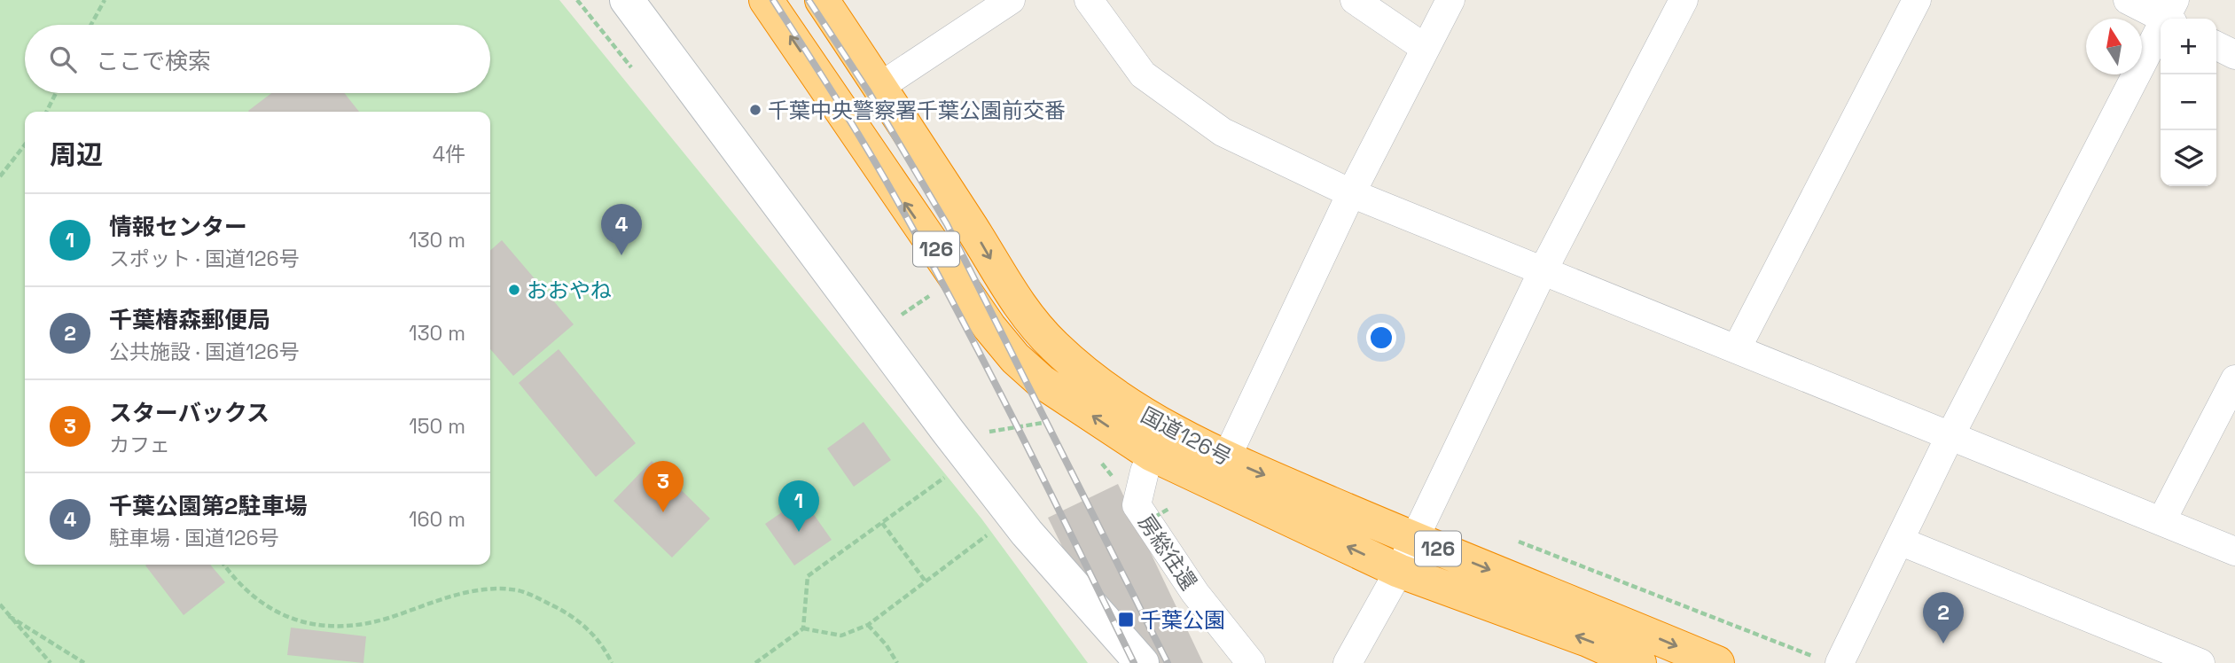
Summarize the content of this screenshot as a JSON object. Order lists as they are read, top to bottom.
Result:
{
  "streets": {
    "highway": ["126", "国道126号"],
    "street": ["房総往還"]
  },
  "crossings": [
    ["国道126号", "房総往還"]
  ],
  "places": {
    "other": ["千葉中央警察署千葉公園前交番", "おおやね"],
    "transit": ["千葉公園"]
  },
  "north": "top",
  "page": {
    "map_buttons": ["+", "−"],
    "search": "ここで検索",
    "heading": ["周辺", "4件"],
    "list": [
      {
        "mark": "1",
        "name": "情報センター",
        "note": "スポット · 国道126号",
        "value": "130 m"
      },
      {
        "mark": "2",
        "name": "千葉椿森郵便局",
        "note": "公共施設 · 国道126号",
        "value": "130 m"
      },
      {
        "mark": "3",
        "name": "スターバックス",
        "note": "カフェ",
        "value": "150 m"
      },
      {
        "mark": "4",
        "name": "千葉公園第2駐車場",
        "note": "駐車場 · 国道126号",
        "value": "160 m"
      }
    ],
    "pins": [
      "4",
      "3",
      "1",
      "2"
    ]
  }
}
